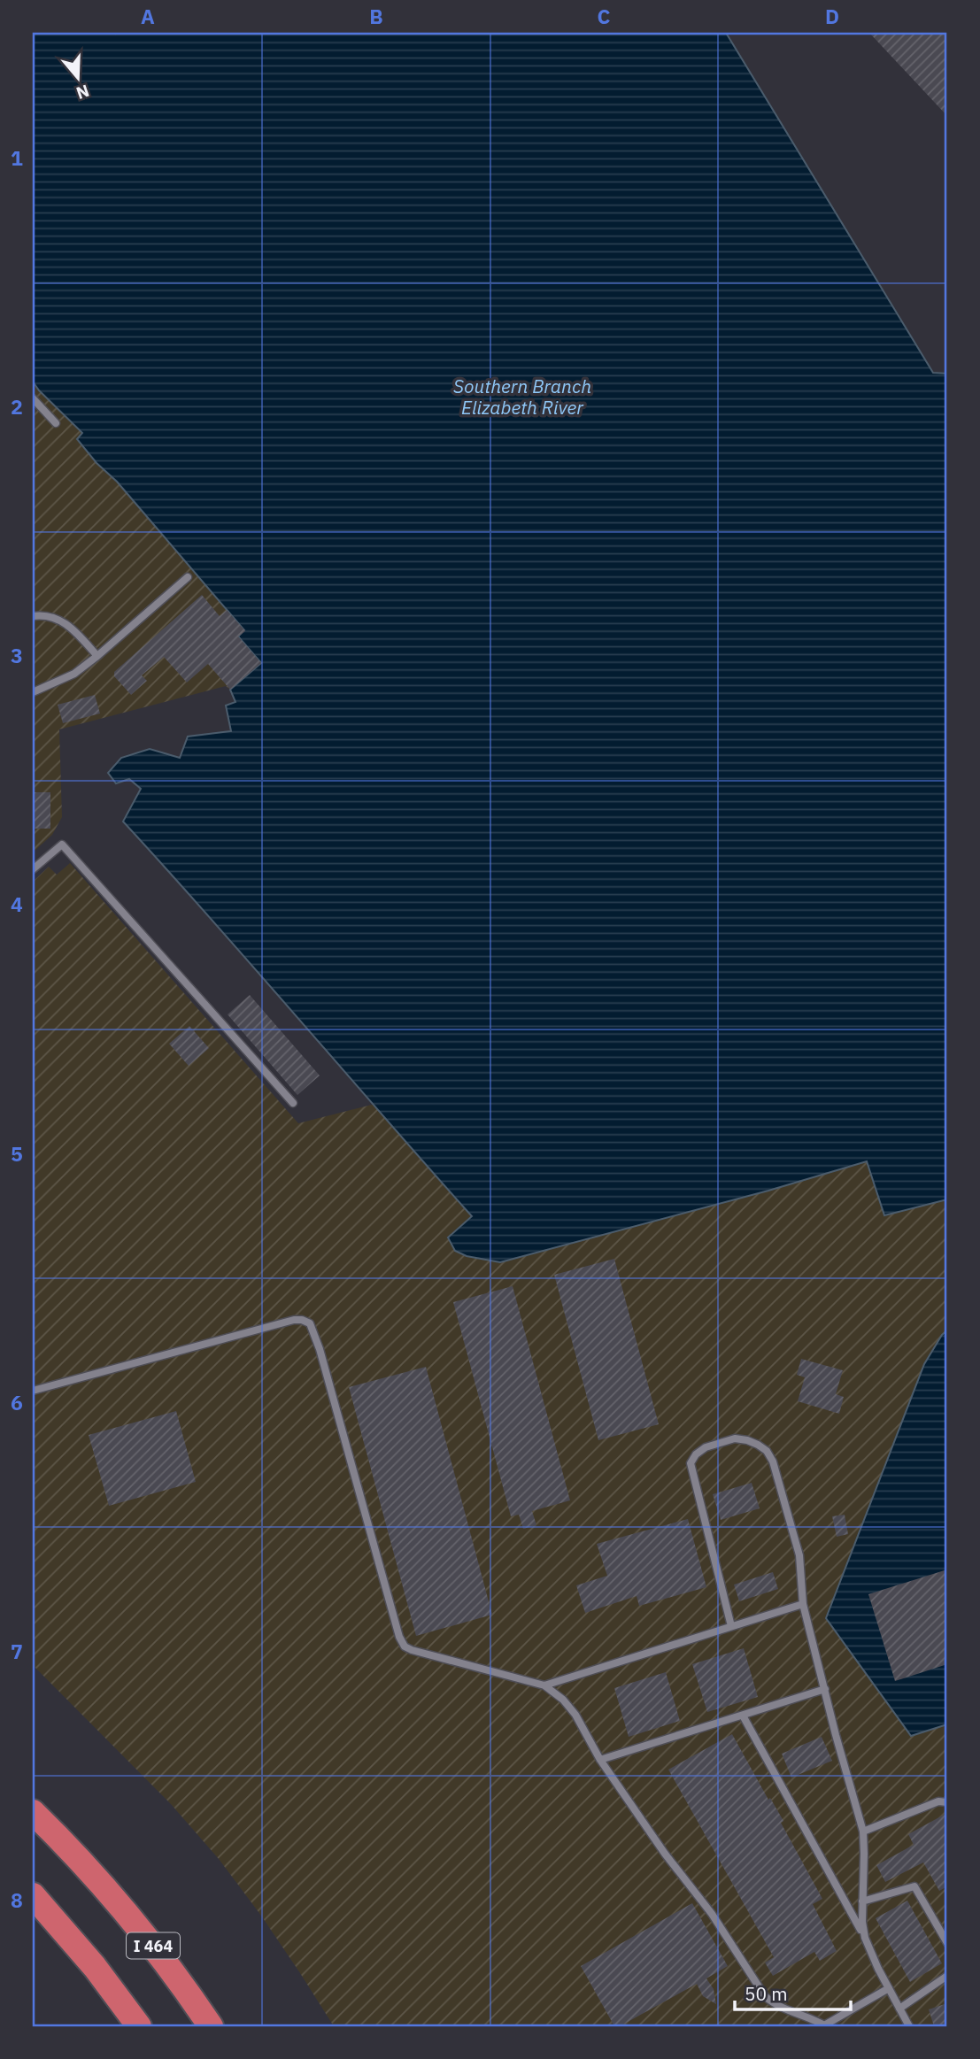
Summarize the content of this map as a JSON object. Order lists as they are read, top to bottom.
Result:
{
  "streets": {
    "highway": ["I 464"]
  },
  "water": ["Southern Branch Elizabeth River"],
  "scale_bar": "50 m",
  "north": "bottom",
  "grid": {
    "columns": [
      "A",
      "B",
      "C",
      "D"
    ],
    "rows": [
      "1",
      "2",
      "3",
      "4",
      "5",
      "6",
      "7",
      "8"
    ]
  }
}
